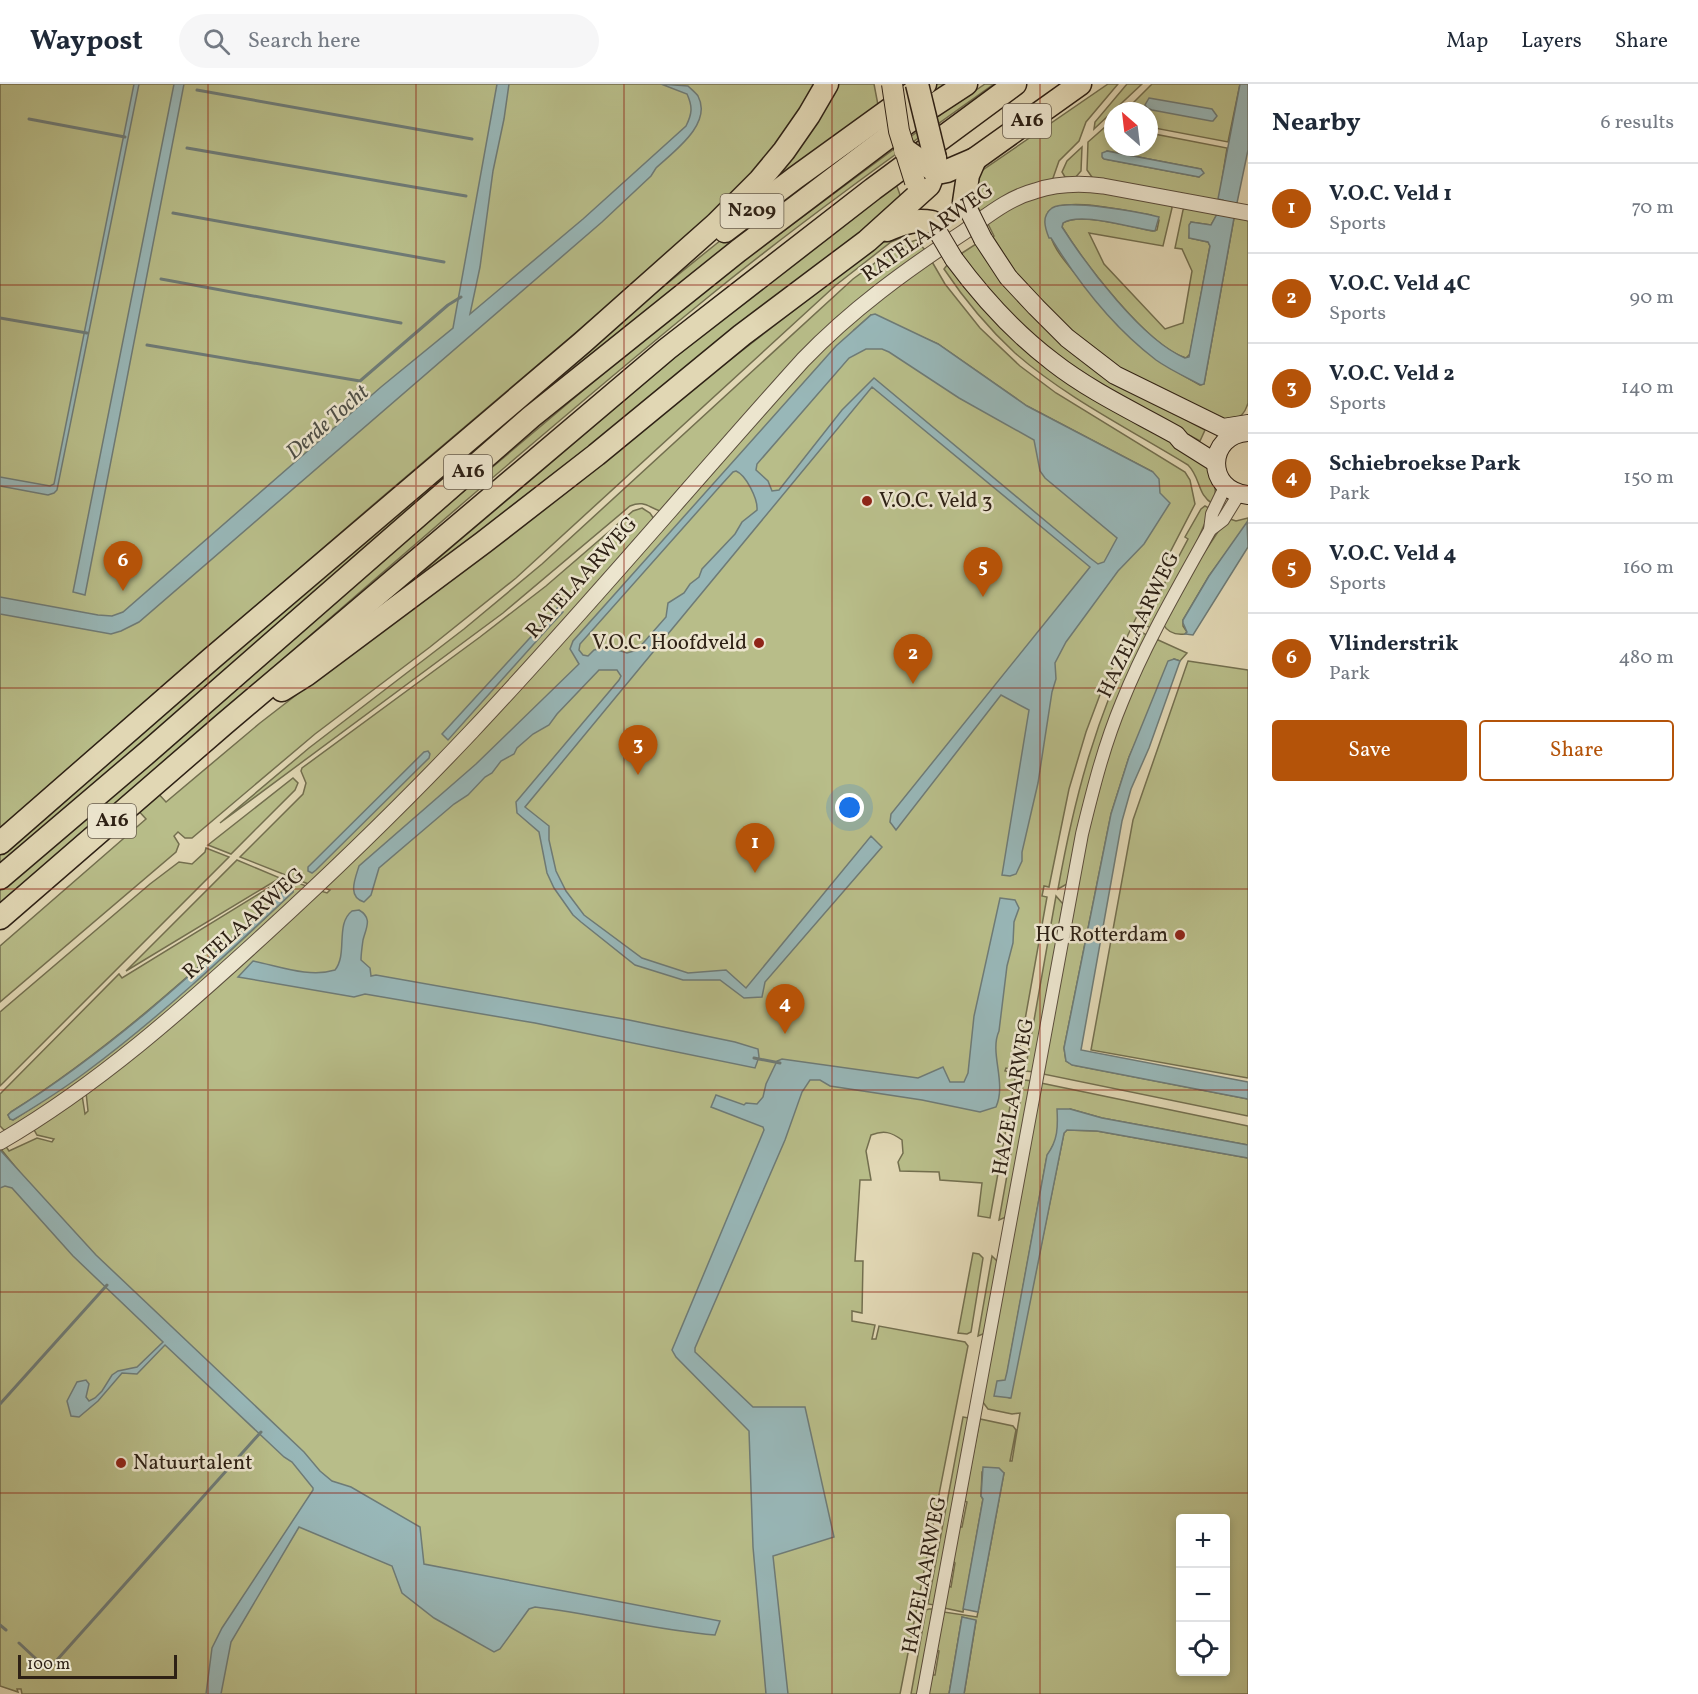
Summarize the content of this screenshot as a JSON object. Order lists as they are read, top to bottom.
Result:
{
  "streets": {
    "highway": ["A16", "N209"],
    "street": ["RATELAARWEG", "HAZELAARWEG"]
  },
  "crossings": [
    ["A16", "N209"]
  ],
  "water": ["Derde Tocht"],
  "places": [
    "V.O.C. Veld 3",
    "V.O.C. Hoofdveld",
    "HC Rotterdam",
    "Natuurtalent"
  ],
  "scale_bar": "100 m",
  "north": "top left",
  "page": {
    "header": "Waypost",
    "search": "Search here",
    "nav": ["Map", "Layers", "Share"],
    "heading": ["Nearby", "6 results"],
    "list": [
      {
        "mark": "1",
        "name": "V.O.C. Veld 1",
        "note": "Sports",
        "value": "70 m"
      },
      {
        "mark": "2",
        "name": "V.O.C. Veld 4C",
        "note": "Sports",
        "value": "90 m"
      },
      {
        "mark": "3",
        "name": "V.O.C. Veld 2",
        "note": "Sports",
        "value": "140 m"
      },
      {
        "mark": "4",
        "name": "Schiebroekse Park",
        "note": "Park",
        "value": "150 m"
      },
      {
        "mark": "5",
        "name": "V.O.C. Veld 4",
        "note": "Sports",
        "value": "160 m"
      },
      {
        "mark": "6",
        "name": "Vlinderstrik",
        "note": "Park",
        "value": "480 m"
      }
    ],
    "pins": [
      "6",
      "5",
      "2",
      "3",
      "1",
      "4"
    ],
    "buttons": ["Save", "Share"],
    "map_buttons": ["+", "−"],
    "scale": "100 m"
  }
}
